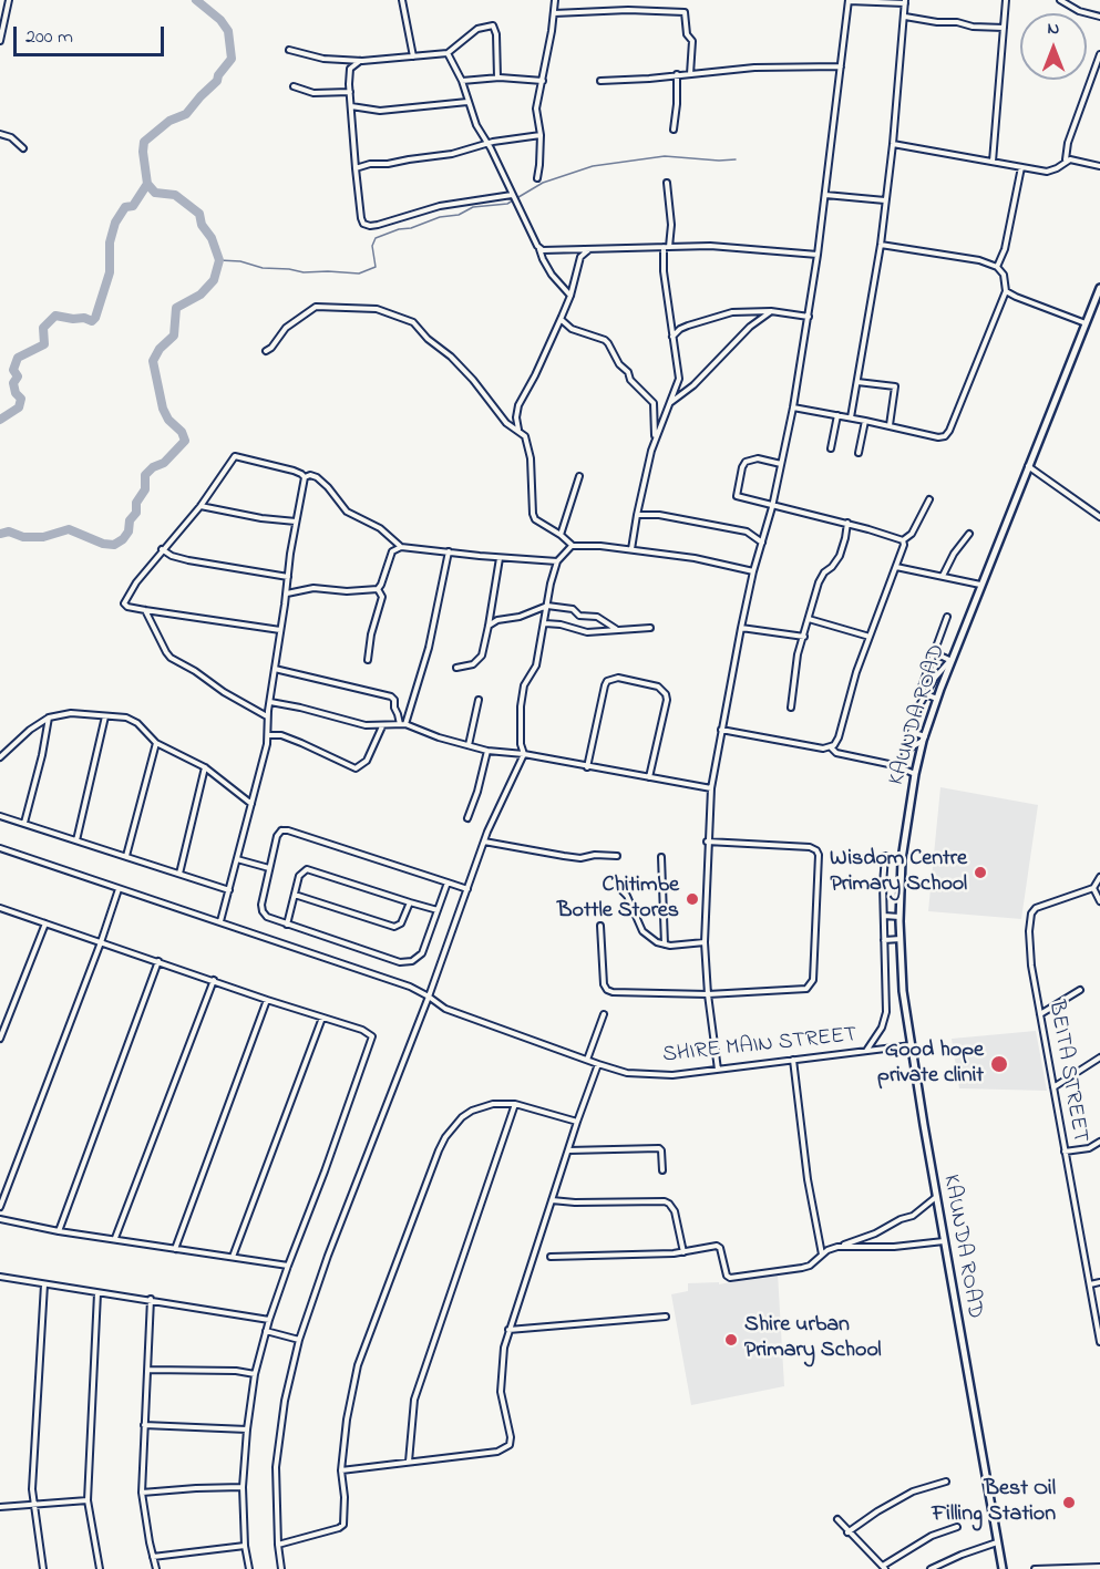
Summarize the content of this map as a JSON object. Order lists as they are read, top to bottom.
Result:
{
  "streets": {
    "main road": ["KAUNDA ROAD"],
    "street": ["SHIRE MAIN STREET", "BEITA STREET"]
  },
  "crossings": [
    ["KAUNDA ROAD", "SHIRE MAIN STREET"]
  ],
  "places": [
    "Wisdom Centre Primary School",
    "Chitimbe Bottle Stores",
    "Good hope private clinit",
    "Shire urban Primary School",
    "Best Oil Filling Station"
  ],
  "scale_bar": "200 m",
  "north": "top"
}
